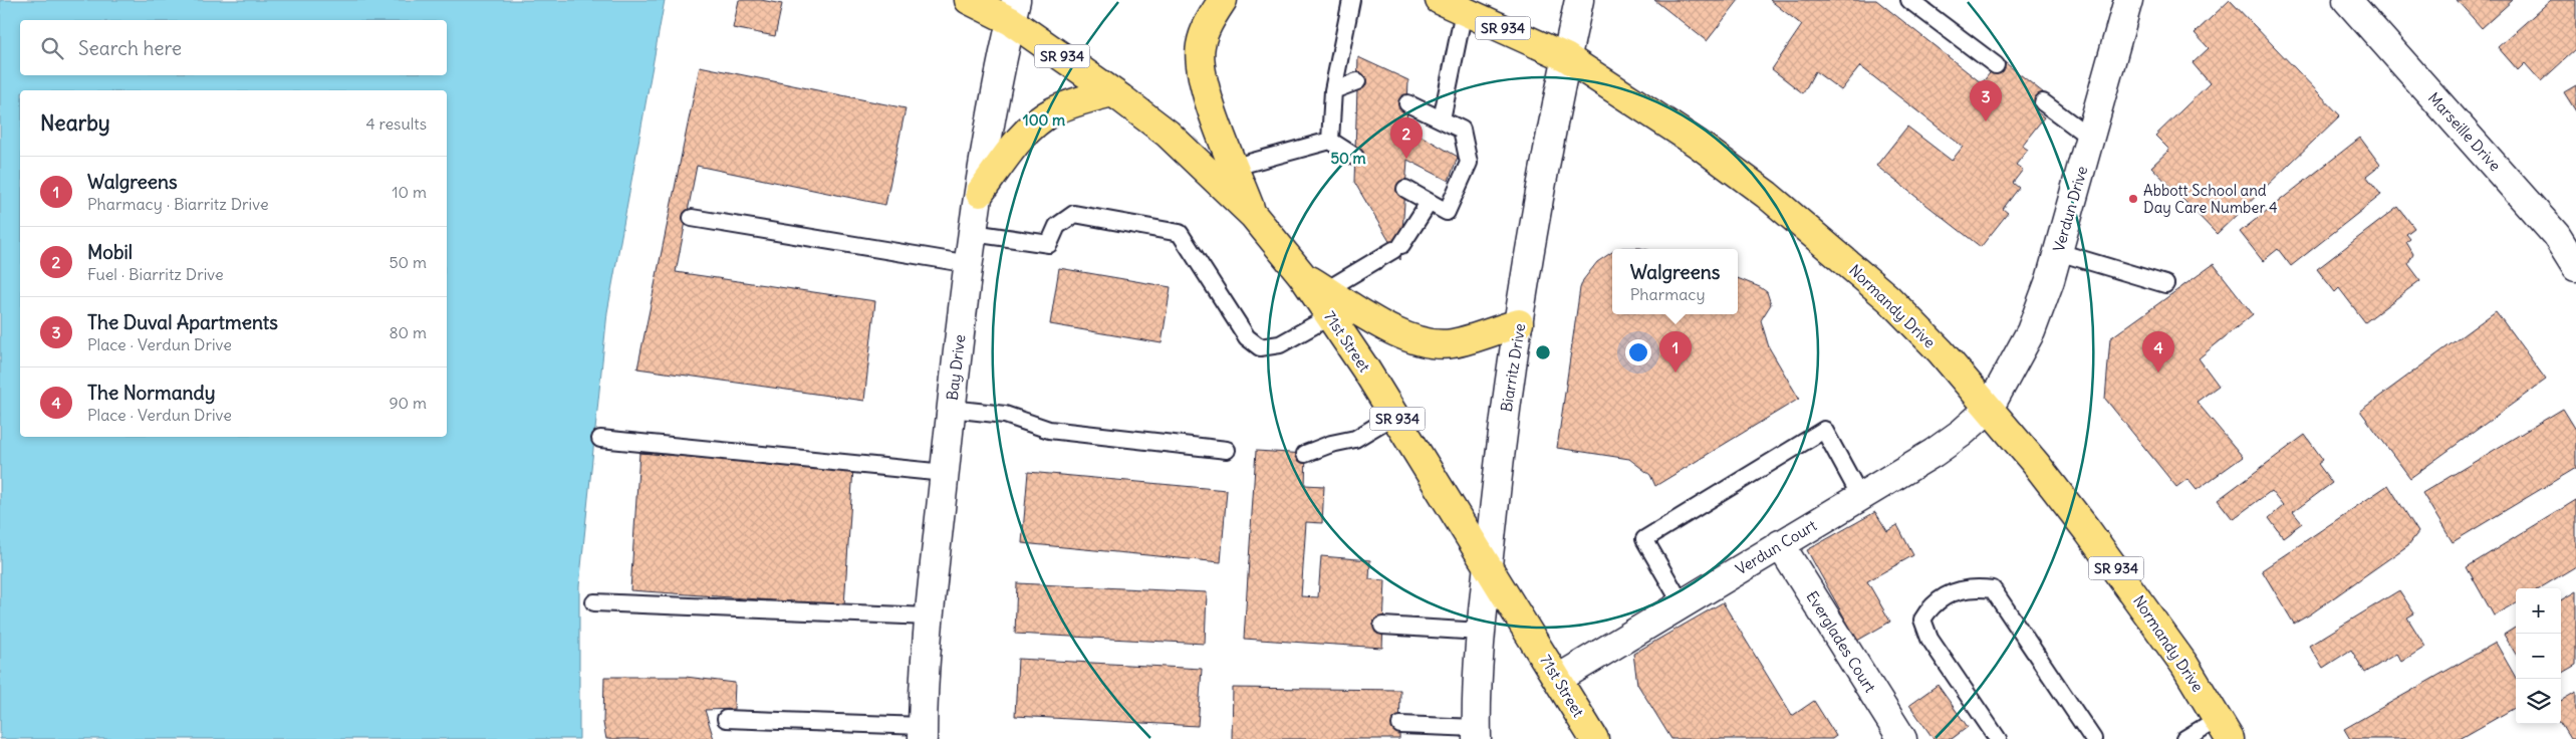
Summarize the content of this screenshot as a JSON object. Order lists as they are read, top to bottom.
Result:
{
  "streets": {
    "main road": ["SR 934", "Normandy Drive", "71st Street"],
    "street": [
      "Marseille Drive",
      "Verdun Drive",
      "Bay Drive",
      "Biarritz Drive",
      "Verdun Court",
      "Everglades Court"
    ]
  },
  "crossings": [
    ["SR 934", "71st Street"],
    ["SR 934", "Bay Drive"],
    ["Verdun Drive", "Normandy Drive"],
    ["Verdun Drive", "Verdun Court"],
    ["Normandy Drive", "Biarritz Drive"],
    ["Normandy Drive", "Verdun Court"],
    ["71st Street", "Biarritz Drive"],
    ["71st Street", "Verdun Court"],
    ["Verdun Court", "Everglades Court"]
  ],
  "places": ["Abbott School and Day Care Number 4"],
  "page": {
    "search": "Search here",
    "pins": [
      "3",
      "2",
      "1",
      "4"
    ],
    "heading": ["Nearby", "4 results"],
    "list": [
      {
        "mark": "1",
        "name": "Walgreens",
        "note": "Pharmacy · Biarritz Drive",
        "value": "10 m"
      },
      {
        "mark": "2",
        "name": "Mobil",
        "note": "Fuel · Biarritz Drive",
        "value": "50 m"
      },
      {
        "mark": "3",
        "name": "The Duval Apartments",
        "note": "Place · Verdun Drive",
        "value": "80 m"
      },
      {
        "mark": "4",
        "name": "The Normandy",
        "note": "Place · Verdun Drive",
        "value": "90 m"
      }
    ],
    "popup": ["Walgreens", "Pharmacy"],
    "map_buttons": ["+", "−"]
  },
  "rings": ["100 m", "50 m"]
}
